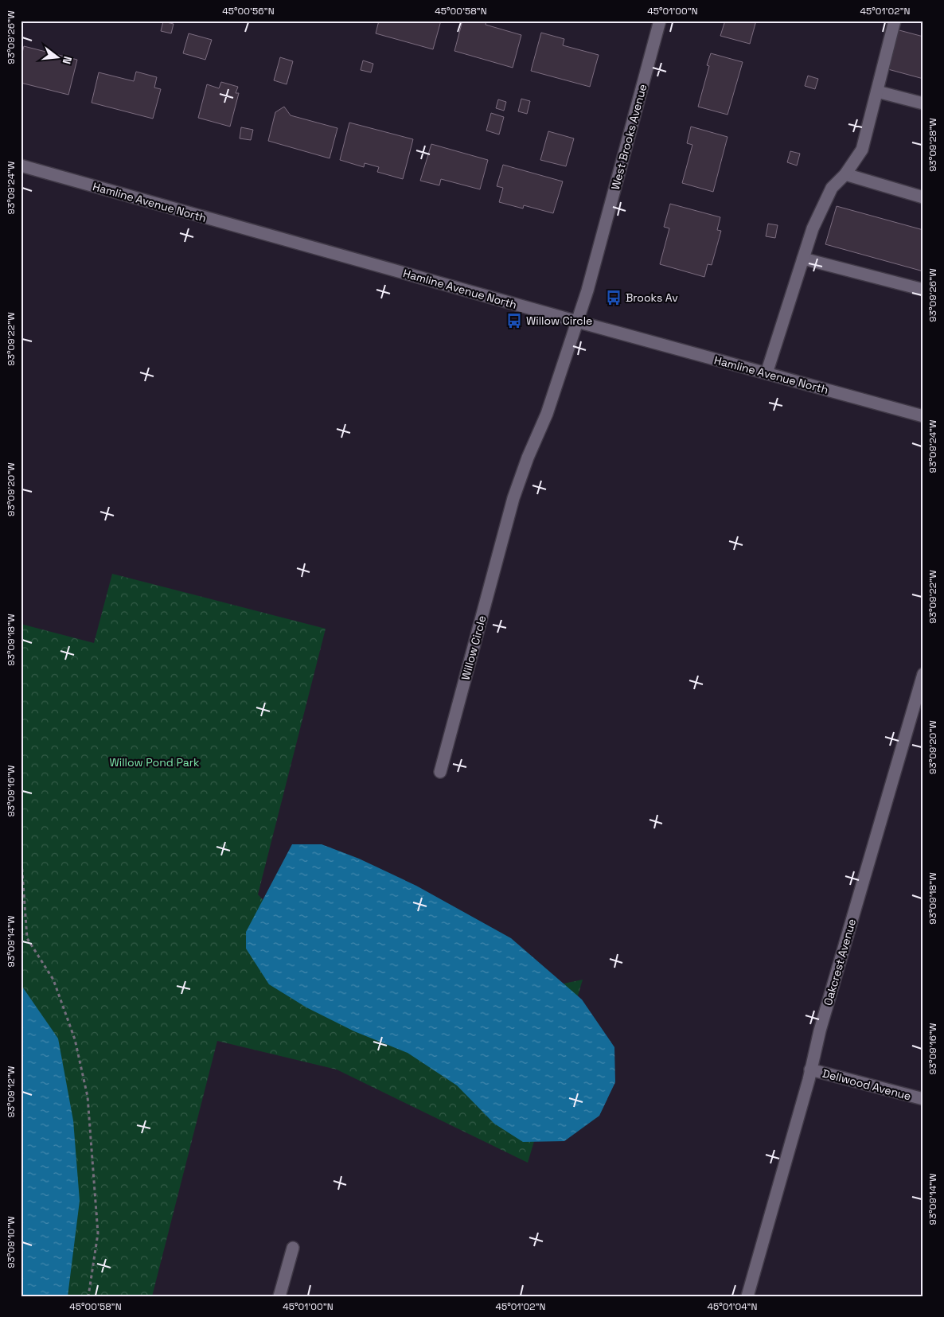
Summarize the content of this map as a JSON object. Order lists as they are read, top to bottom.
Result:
{
  "streets": {
    "street": [
      "West Brooks Avenue",
      "Hamline Avenue North",
      "Willow Circle",
      "Oakcrest Avenue",
      "Dellwood Avenue"
    ]
  },
  "crossings": [
    ["West Brooks Avenue", "Hamline Avenue North"],
    ["West Brooks Avenue", "Willow Circle"],
    ["Hamline Avenue North", "Willow Circle"],
    ["Oakcrest Avenue", "Dellwood Avenue"]
  ],
  "parks": ["Willow Pond Park"],
  "places": {
    "bus stop": ["Brooks Av", "Willow Circle"]
  },
  "north": "right",
  "coordinates": [
    "45°00'56\"N",
    "45°00'58\"N",
    "45°01'00\"N",
    "45°01'02\"N",
    "93°09'26\"W",
    "93°09'28\"W",
    "93°09'24\"W",
    "93°09'22\"W",
    "93°09'20\"W",
    "93°09'18\"W",
    "93°09'16\"W",
    "93°09'14\"W",
    "93°09'12\"W",
    "93°09'10\"W",
    "45°01'04\"N"
  ]
}
